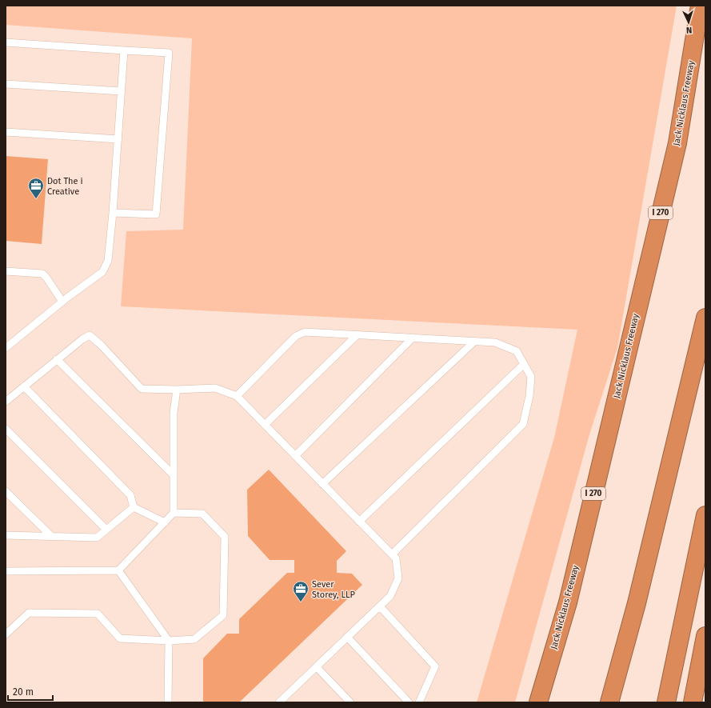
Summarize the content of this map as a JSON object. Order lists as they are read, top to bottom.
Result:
{
  "streets": {
    "highway": ["Jack Nicklaus Freeway", "I 270"]
  },
  "places": {
    "office": ["Dot The i Creative", "Sever Storey, LLP"]
  },
  "scale_bar": "20 m",
  "north": "bottom"
}
